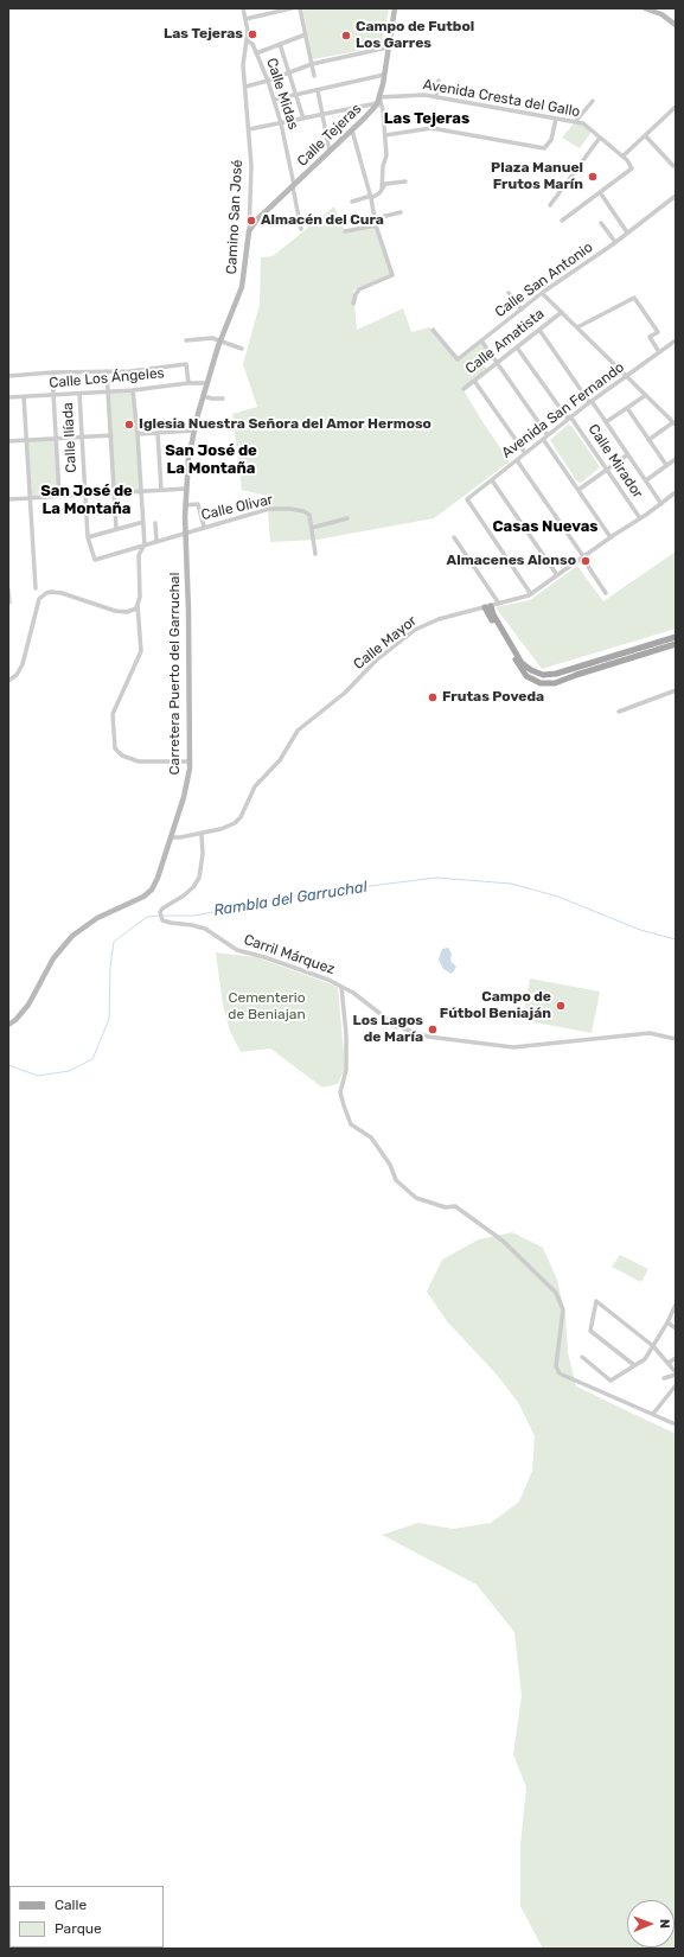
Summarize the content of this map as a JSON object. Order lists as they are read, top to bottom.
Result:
{
  "streets": {
    "main road": ["Calle Tejeras", "Camino San José", "Carretera Puerto del Garruchal"],
    "street": [
      "Calle Midas",
      "Avenida Cresta del Gallo",
      "Calle San Antonio",
      "Calle Amatista",
      "Calle Los Ángeles",
      "Avenida San Fernando",
      "Calle Ilíada",
      "Calle Mirador",
      "Calle Olivar",
      "Calle Mayor",
      "Carril Márquez"
    ]
  },
  "crossings": [
    ["Calle Midas", "Avenida Cresta del Gallo"],
    ["Calle Midas", "Calle Tejeras"],
    ["Calle Midas", "Camino San José"],
    ["Avenida Cresta del Gallo", "Calle Tejeras"],
    ["Avenida Cresta del Gallo", "Camino San José"],
    ["Calle Tejeras", "Camino San José"],
    ["Camino San José", "Calle Los Ángeles"],
    ["Camino San José", "Calle Olivar"],
    ["Camino San José", "Carretera Puerto del Garruchal"],
    ["Calle Amatista", "Calle Mirador"],
    ["Calle Los Ángeles", "Calle Ilíada"],
    ["Avenida San Fernando", "Calle Mirador"],
    ["Avenida San Fernando", "Calle Mayor"],
    ["Calle Ilíada", "Calle Olivar"],
    ["Calle Mirador", "Calle Mayor"],
    ["Calle Olivar", "Carretera Puerto del Garruchal"],
    ["Calle Mayor", "Carretera Puerto del Garruchal"],
    ["Calle Mayor", "Carril Márquez"]
  ],
  "districts": [
    "Las Tejeras",
    "San José de La Montaña",
    "San José de La Montaña",
    "Casas Nuevas"
  ],
  "water": ["Rambla del Garruchal"],
  "parks": ["Cementerio de Beniajan"],
  "places": [
    "Las Tejeras",
    "Campo de Futbol Los Garres",
    "Plaza Manuel Frutos Marín",
    "Almacén del Cura",
    "Iglesia Nuestra Señora del Amor Hermoso",
    "Almacenes Alonso",
    "Frutas Poveda",
    "Campo de Fútbol Beniaján",
    "Los Lagos de María"
  ],
  "legend": ["Calle", "Parque"],
  "north": "right"
}
